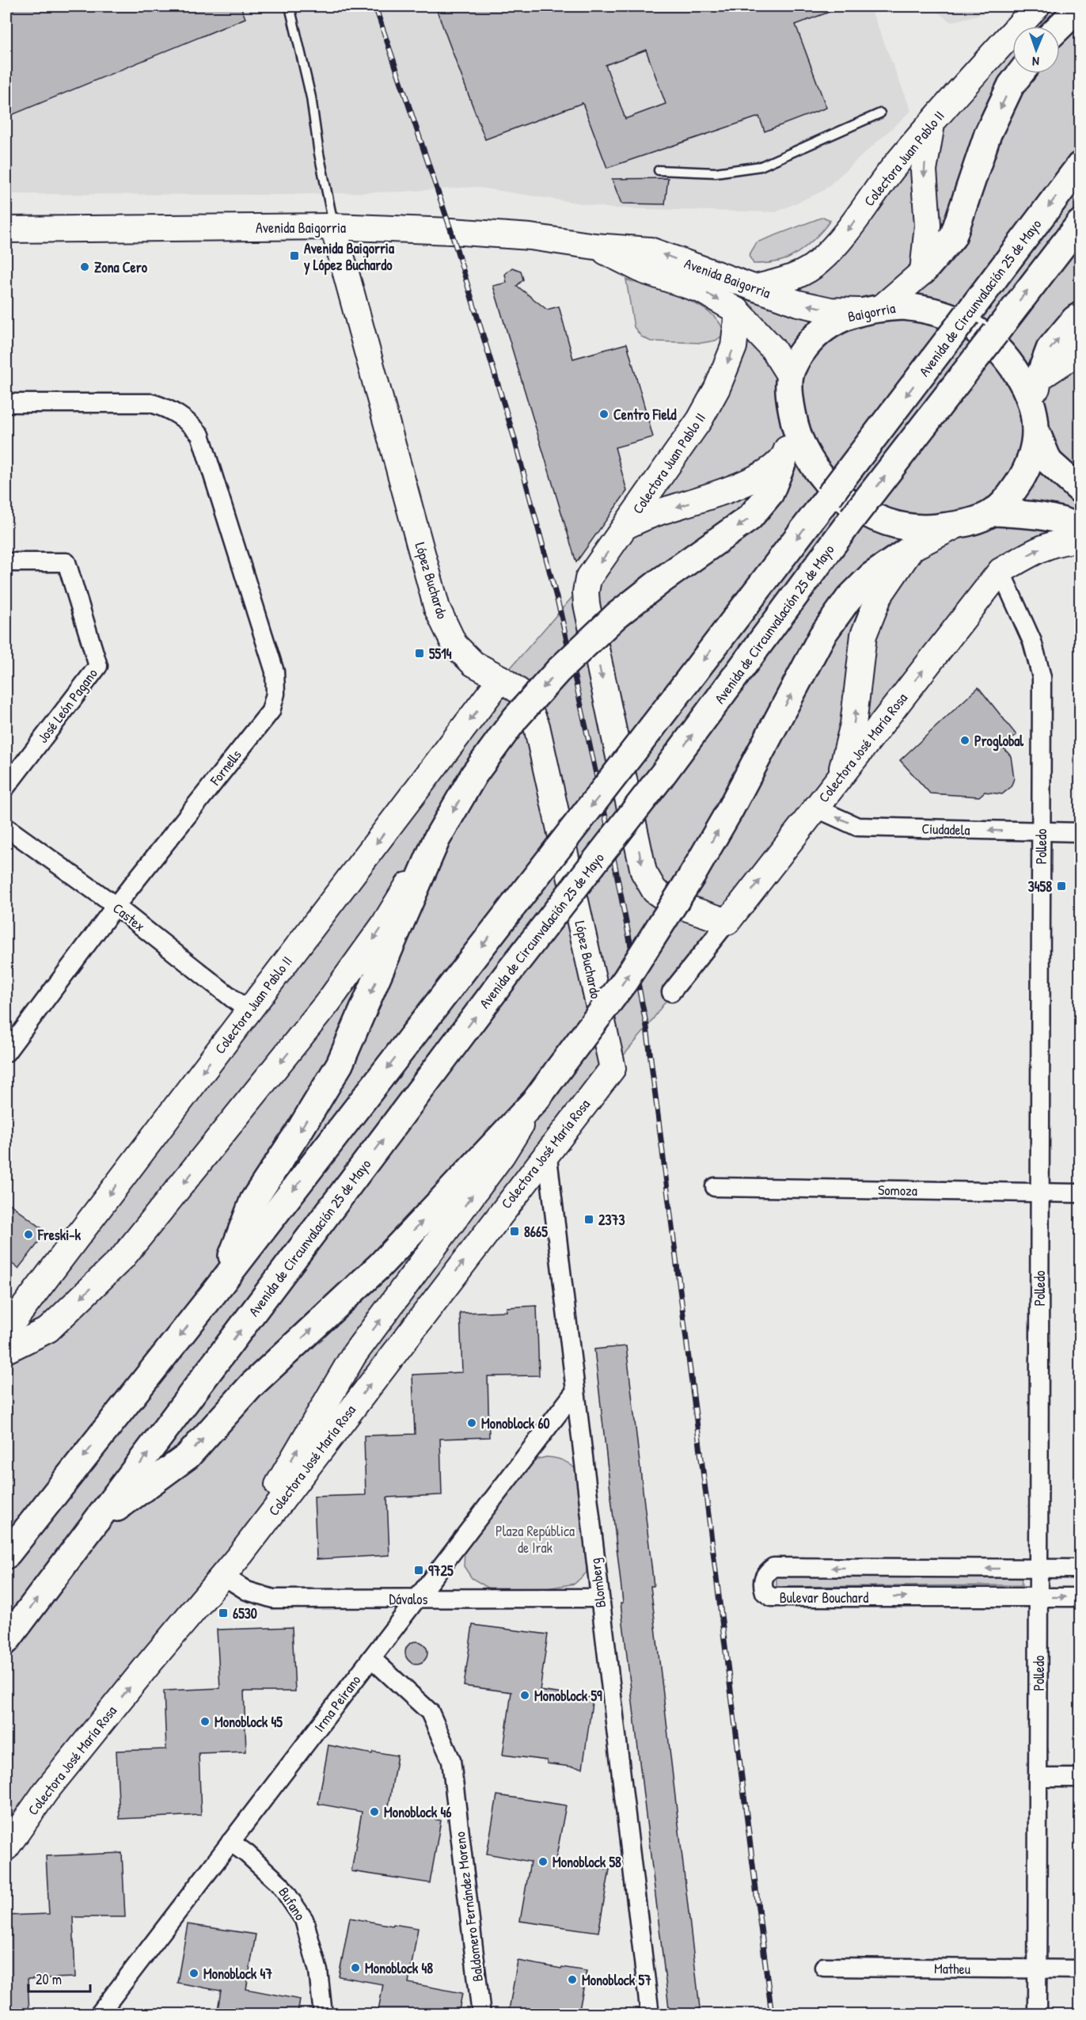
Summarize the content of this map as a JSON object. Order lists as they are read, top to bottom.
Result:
{
  "streets": {
    "highway": ["Avenida de Circunvalación 25 de Mayo", "Baigorria"],
    "main road": [
      "Colectora Juan Pablo II",
      "Avenida Baigorria",
      "López Buchardo",
      "Colectora José María Rosa"
    ],
    "street": [
      "José León Pagano",
      "Fornells",
      "Ciudadela",
      "Polledo",
      "Castex",
      "Somoza",
      "Blomberg",
      "Bulevar Bouchard",
      "Dávalos",
      "Irma Peirano",
      "Bufano",
      "Baldomero Fernández Moreno",
      "Matheu"
    ]
  },
  "crossings": [
    ["Colectora Juan Pablo II", "Avenida Baigorria"],
    ["Colectora Juan Pablo II", "López Buchardo"],
    ["Colectora Juan Pablo II", "Colectora José María Rosa"],
    ["Colectora Juan Pablo II", "Castex"],
    ["Avenida Baigorria", "Baigorria"],
    ["Avenida Baigorria", "López Buchardo"],
    ["López Buchardo", "Colectora José María Rosa"],
    ["Colectora José María Rosa", "Ciudadela"],
    ["Colectora José María Rosa", "Polledo"],
    ["Colectora José María Rosa", "Blomberg"],
    ["Colectora José María Rosa", "Dávalos"],
    ["Fornells", "Castex"],
    ["Ciudadela", "Polledo"],
    ["Polledo", "Somoza"],
    ["Polledo", "Bulevar Bouchard"],
    ["Polledo", "Matheu"],
    ["Blomberg", "Dávalos"],
    ["Blomberg", "Irma Peirano"],
    ["Dávalos", "Irma Peirano"],
    ["Irma Peirano", "Bufano"],
    ["Irma Peirano", "Baldomero Fernández Moreno"]
  ],
  "one_way": ["Ciudadela"],
  "parks": ["Plaza República de Irak"],
  "places": {
    "transit": [
      "Avenida Baigorria y López Buchardo",
      "5514",
      "3458",
      "2373",
      "8665",
      "9725",
      "6530"
    ],
    "other": [
      "Zona Cero",
      "Centro Field",
      "Proglobal",
      "Freski-k",
      "Monoblock 60",
      "Monoblock 59",
      "Monoblock 45",
      "Monoblock 46",
      "Monoblock 58",
      "Monoblock 48",
      "Monoblock 47",
      "Monoblock 57"
    ]
  },
  "scale_bar": "20 m",
  "north": "bottom"
}
